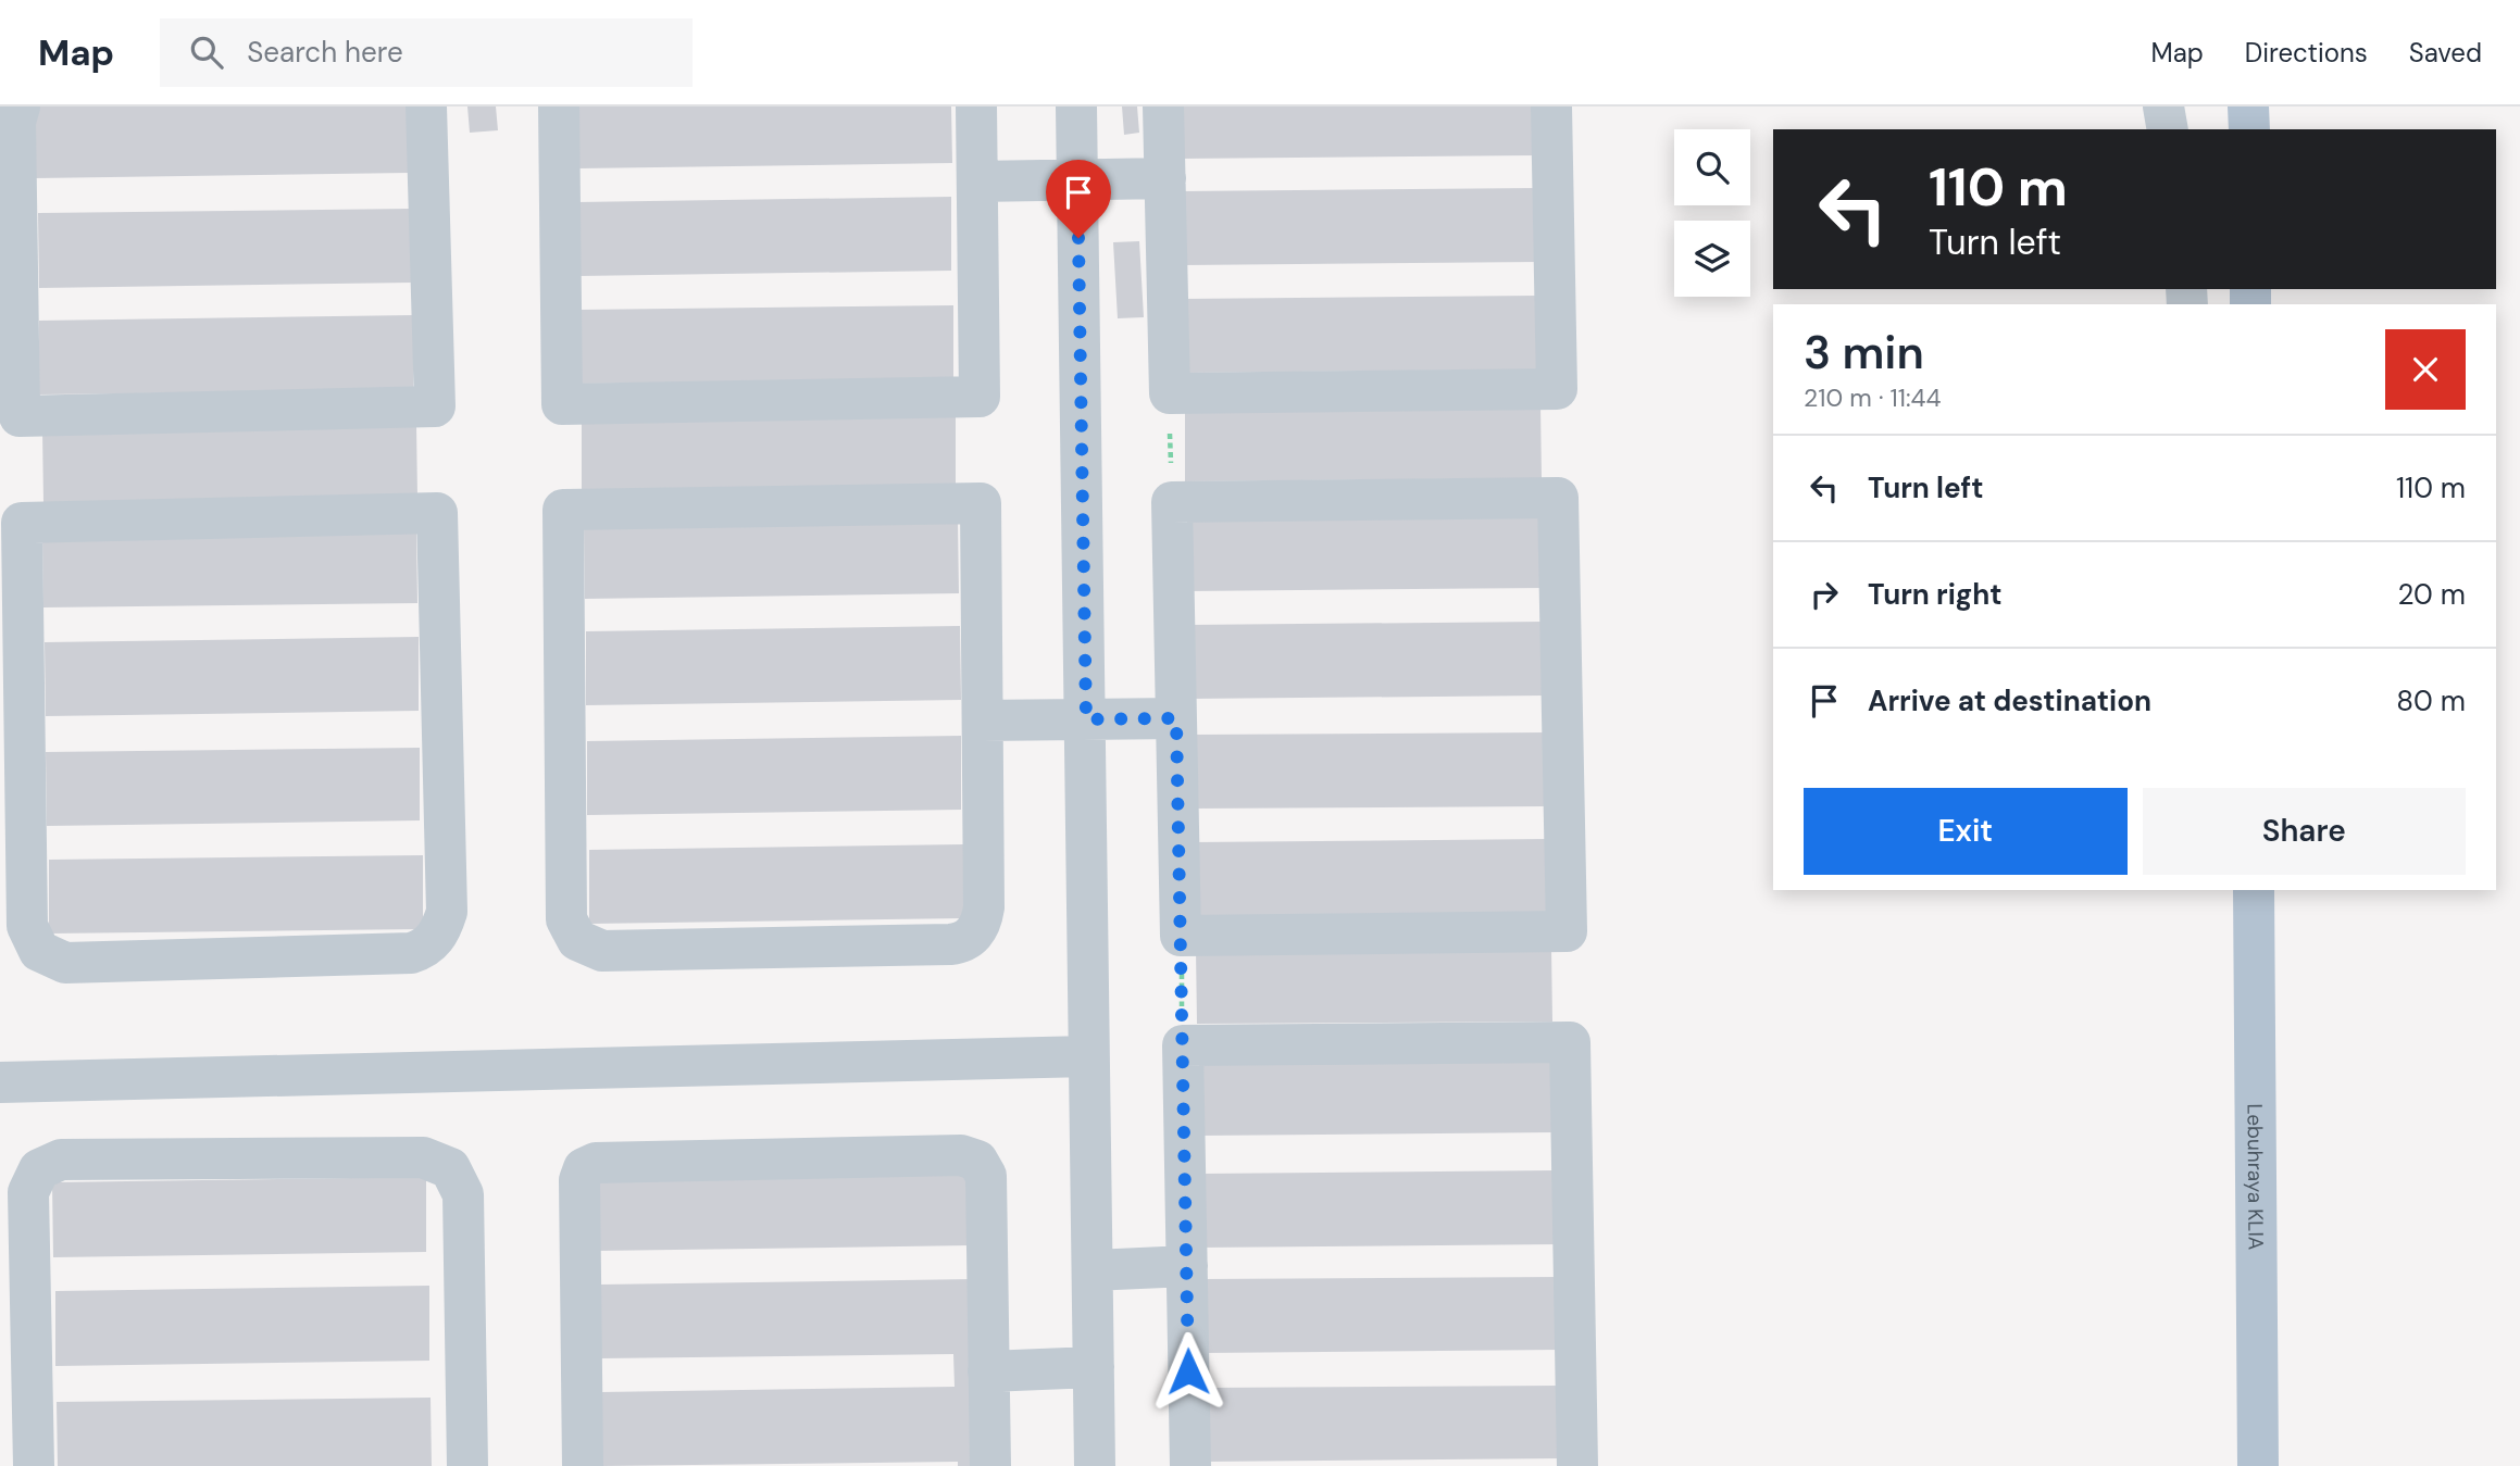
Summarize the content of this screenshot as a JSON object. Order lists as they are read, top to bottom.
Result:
{
  "streets": {
    "main road": ["Lebuhraya KLIA"]
  },
  "page": {
    "header": "Map",
    "search": "Search here",
    "nav": ["Map", "Directions", "Saved"],
    "turn": ["110 m", "Turn left"],
    "heading": ["3 min", "210 m · 11:44"],
    "list": [
      {
        "name": "Turn left",
        "value": "110 m"
      },
      {
        "name": "Turn right",
        "value": "20 m"
      },
      {
        "name": "Arrive at destination",
        "value": "80 m"
      }
    ],
    "buttons": ["Exit", "Share"]
  }
}
